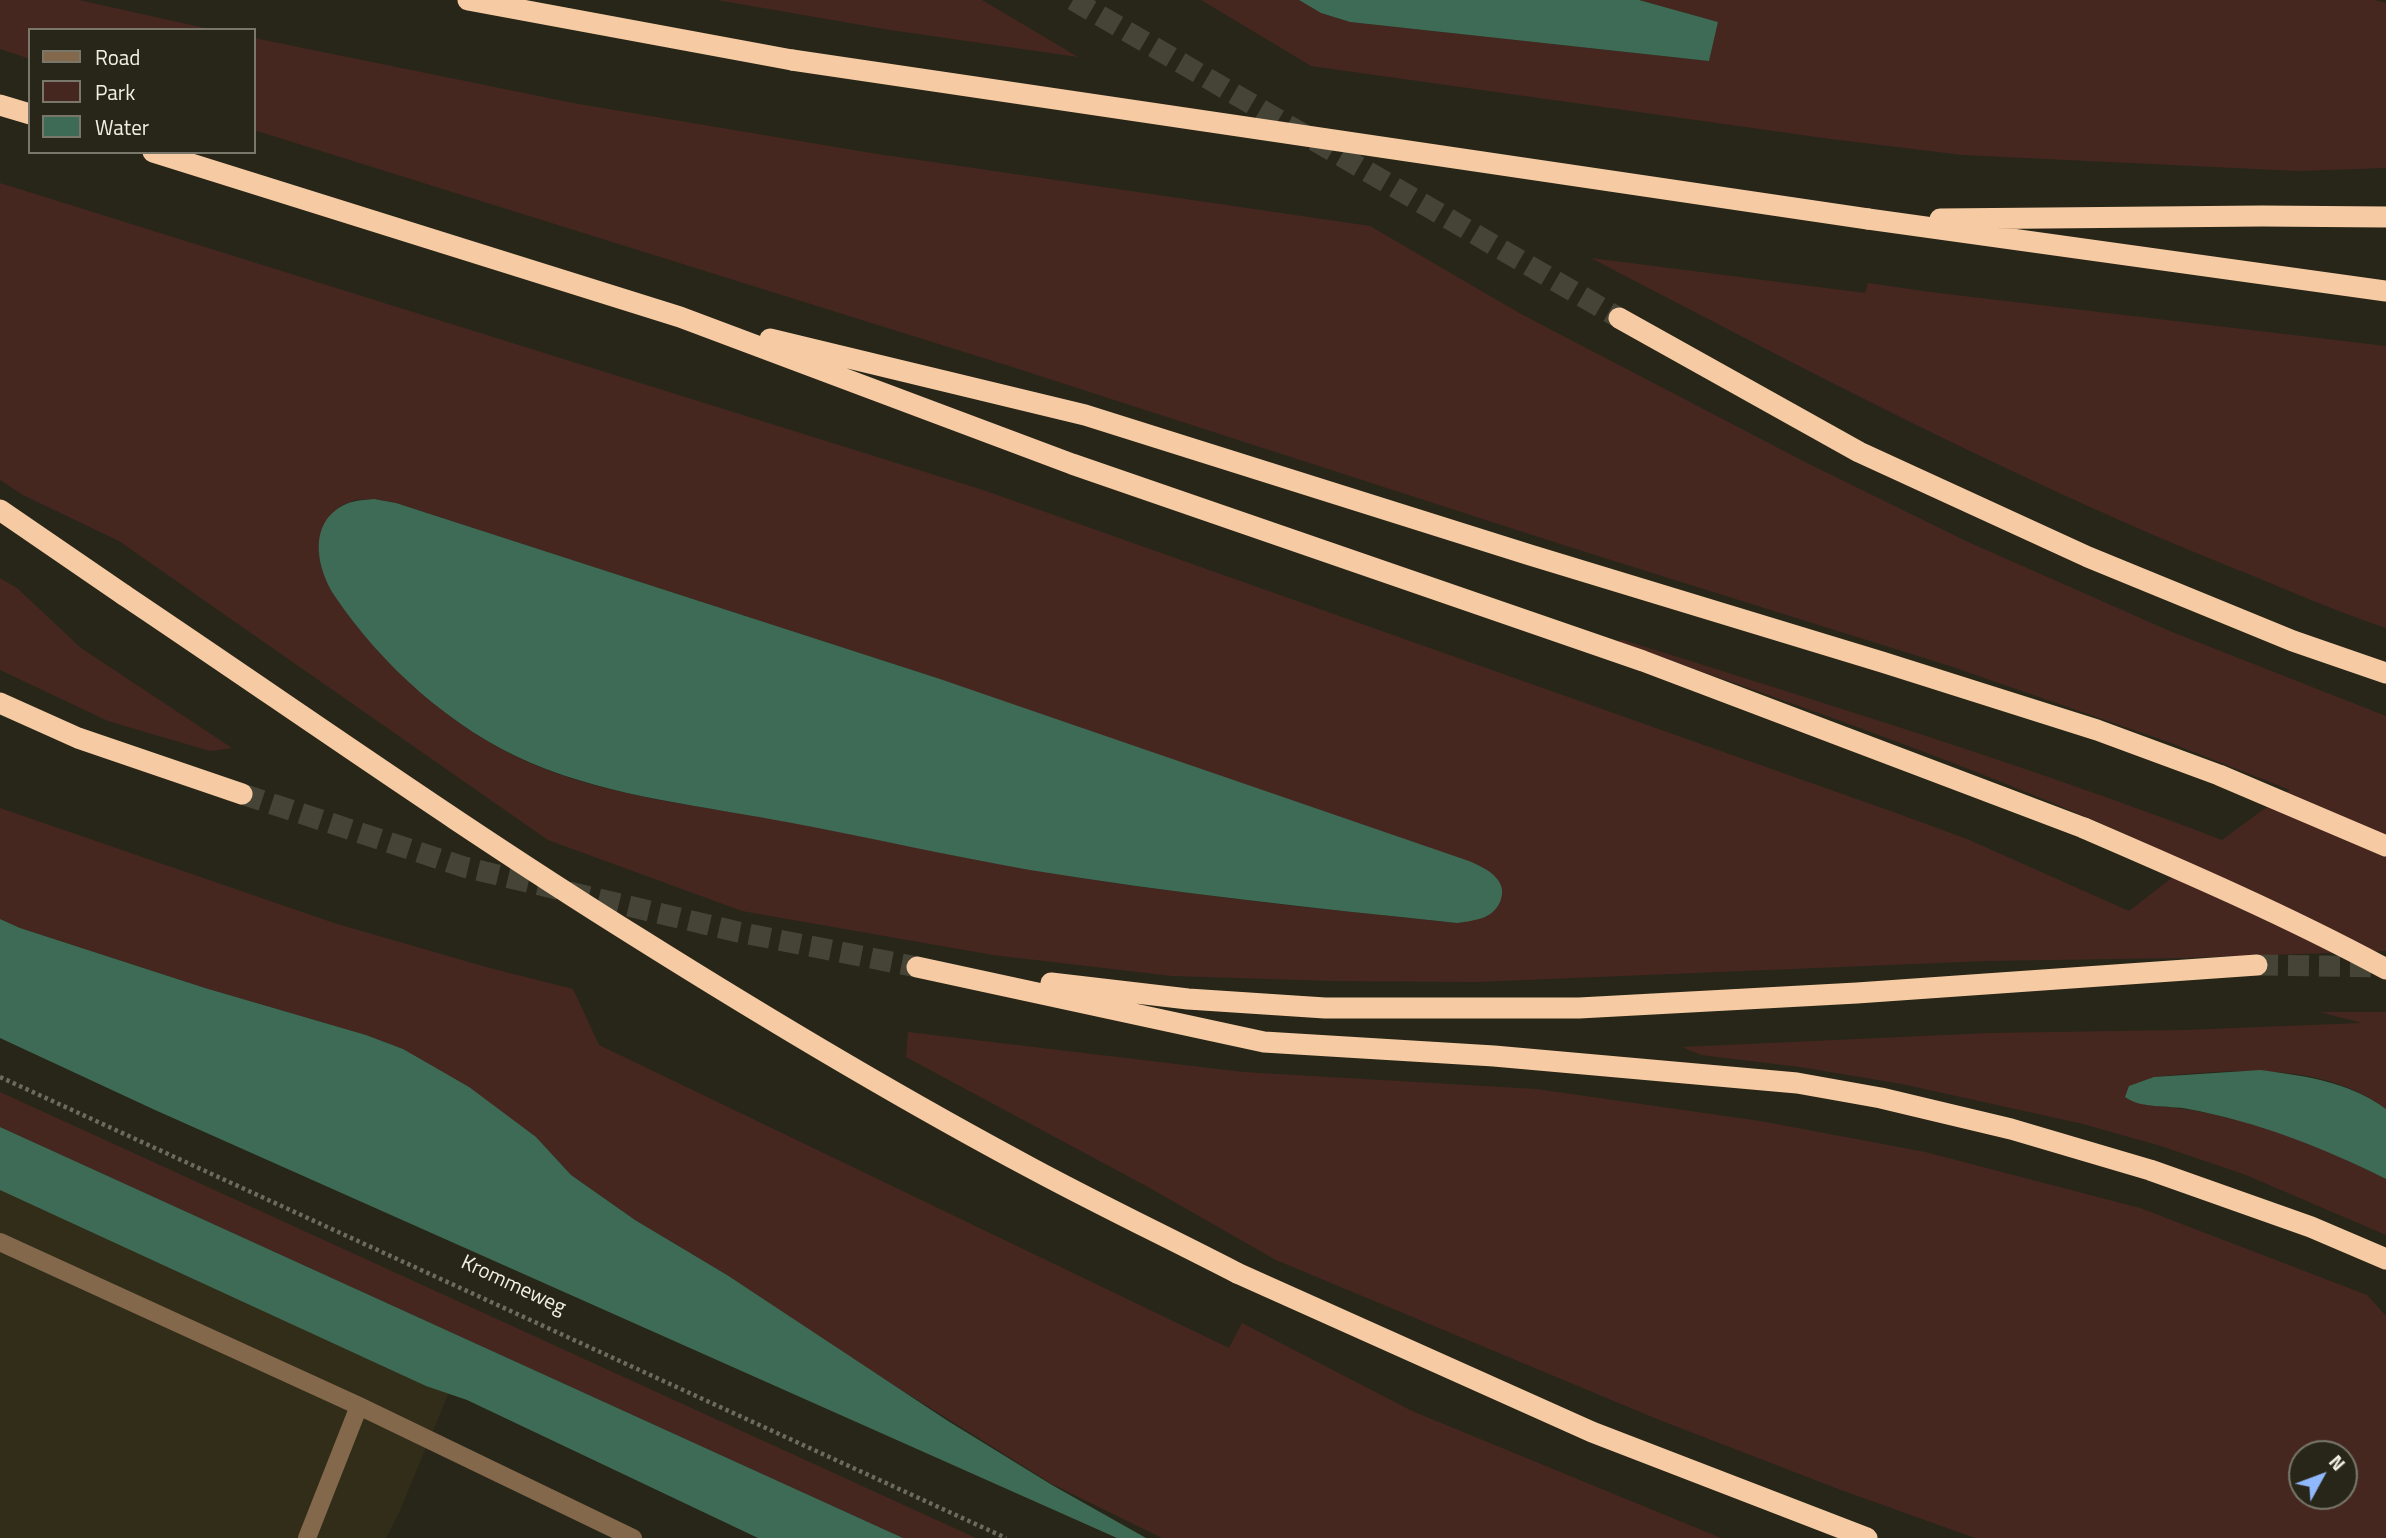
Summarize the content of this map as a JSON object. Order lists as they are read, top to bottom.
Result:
{
  "streets": {
    "path": ["Krommeweg"]
  },
  "legend": ["Road", "Park", "Water"],
  "north": "top right"
}
